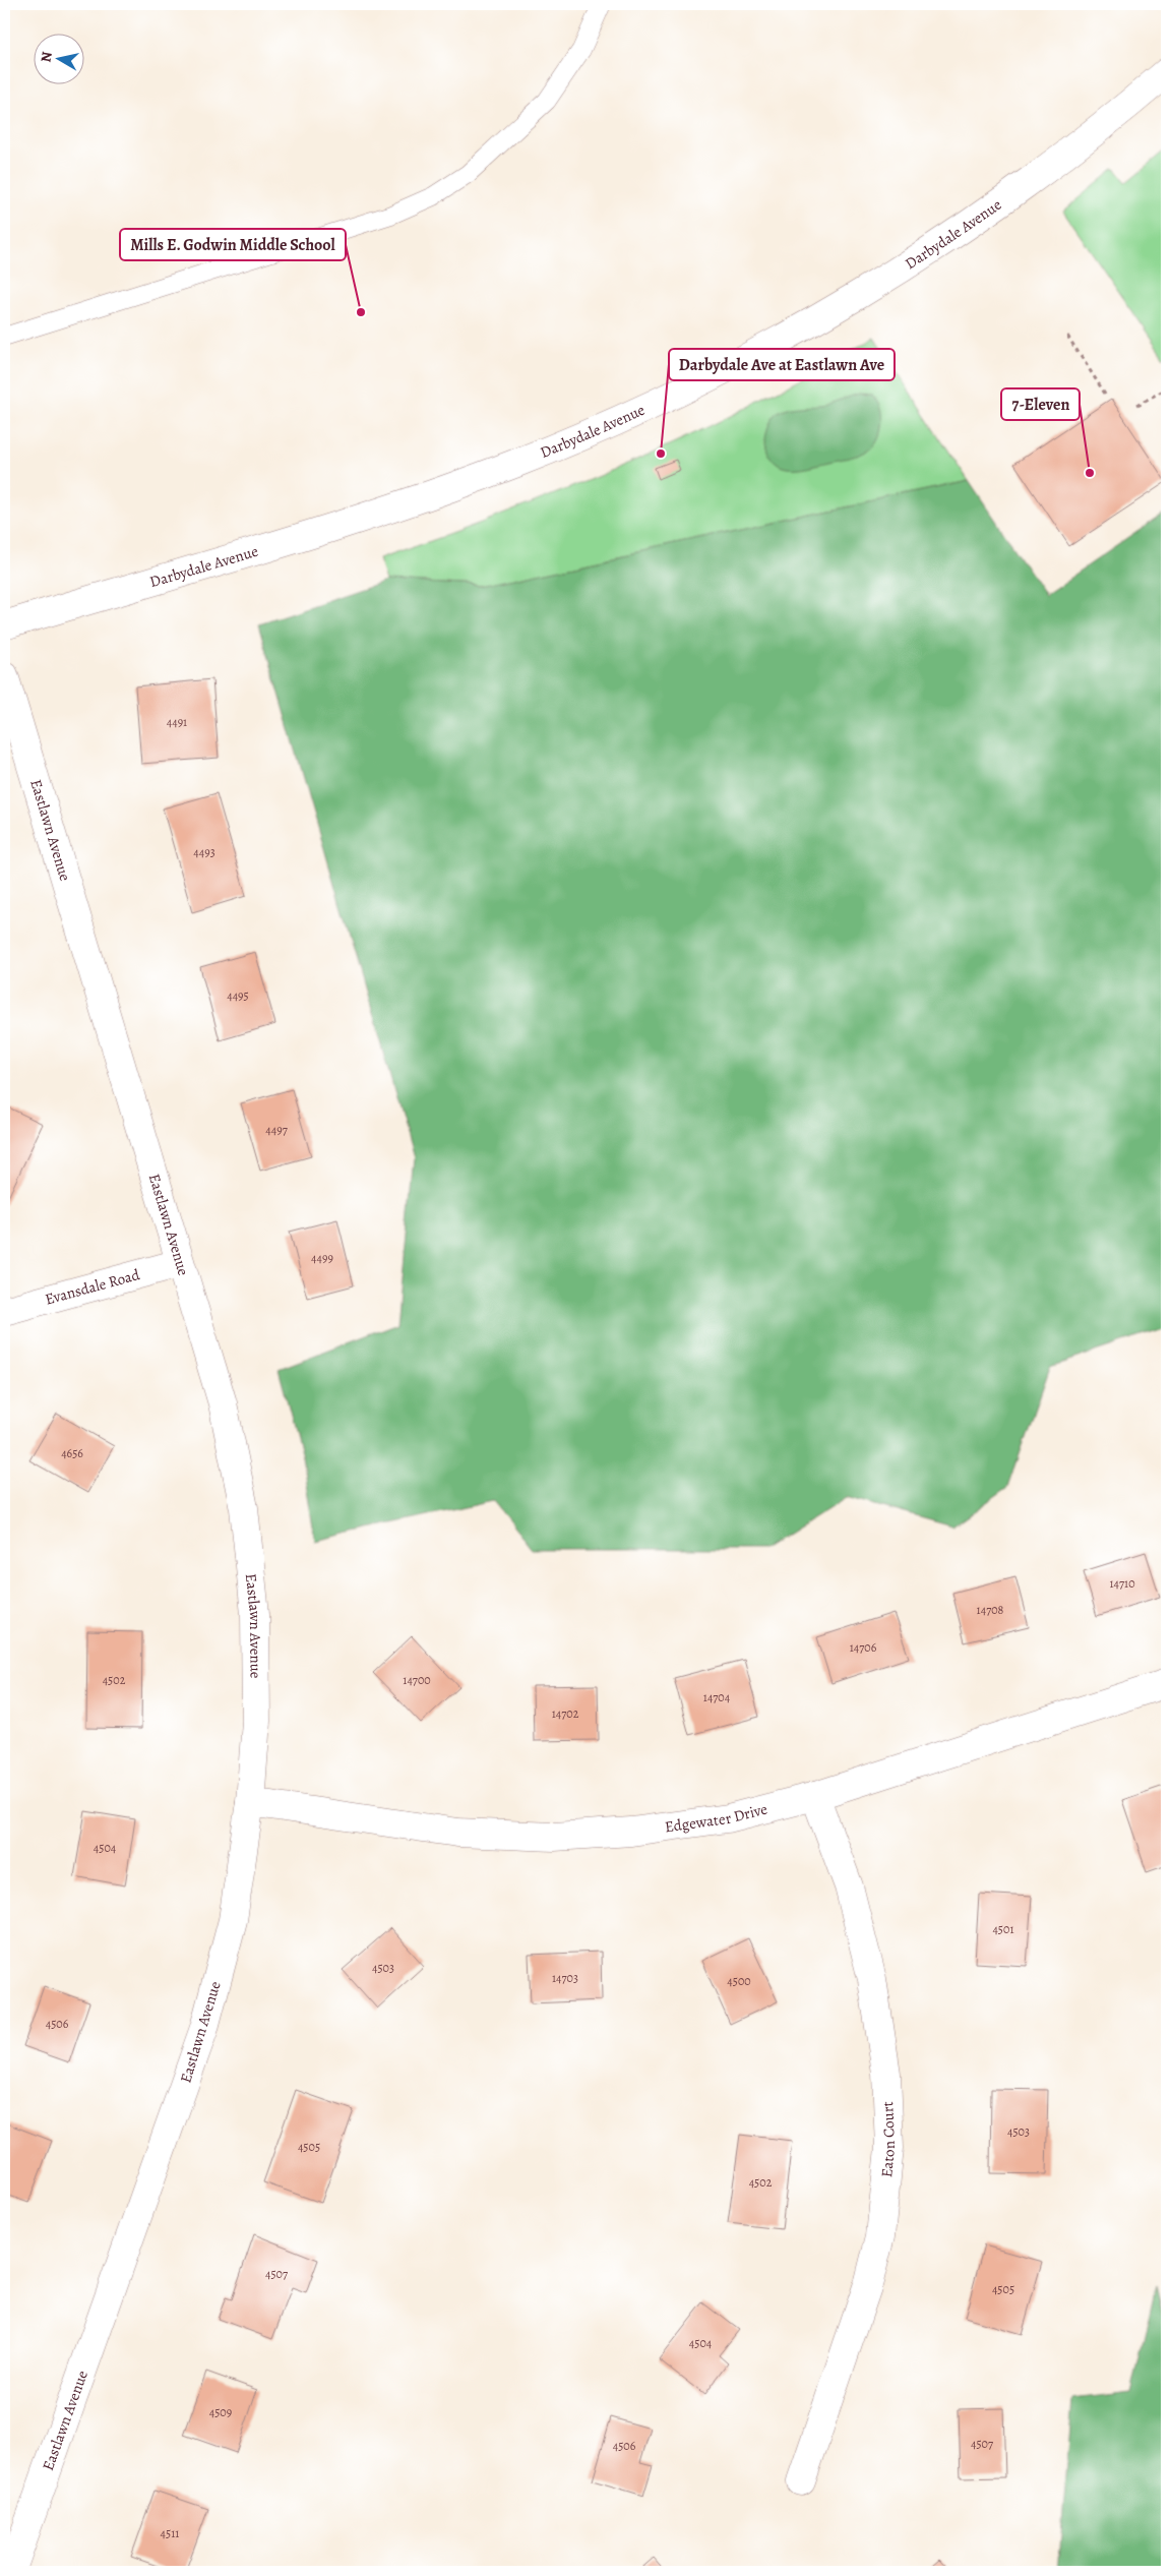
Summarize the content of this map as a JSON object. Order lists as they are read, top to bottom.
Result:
{
  "streets": {
    "street": [
      "Darbydale Avenue",
      "Eastlawn Avenue",
      "Evansdale Road",
      "Edgewater Drive",
      "Eaton Court"
    ]
  },
  "crossings": [
    ["Eastlawn Avenue", "Evansdale Road"],
    ["Eastlawn Avenue", "Edgewater Drive"],
    ["Edgewater Drive", "Eaton Court"]
  ],
  "places": ["Mills E. Godwin Middle School", "Darbydale Ave at Eastlawn Ave", "7-Eleven"],
  "house_numbers": [
    "4491",
    "4493",
    "4495",
    "4497",
    "4499",
    "4656",
    "14710",
    "14708",
    "14706",
    "4502",
    "14700",
    "14704",
    "14702",
    "4504",
    "4501",
    "4503",
    "14703",
    "4500",
    "4506",
    "4503",
    "4505",
    "4502",
    "4507",
    "4505",
    "4504",
    "4509",
    "4507",
    "4506",
    "4511"
  ],
  "north": "left"
}
